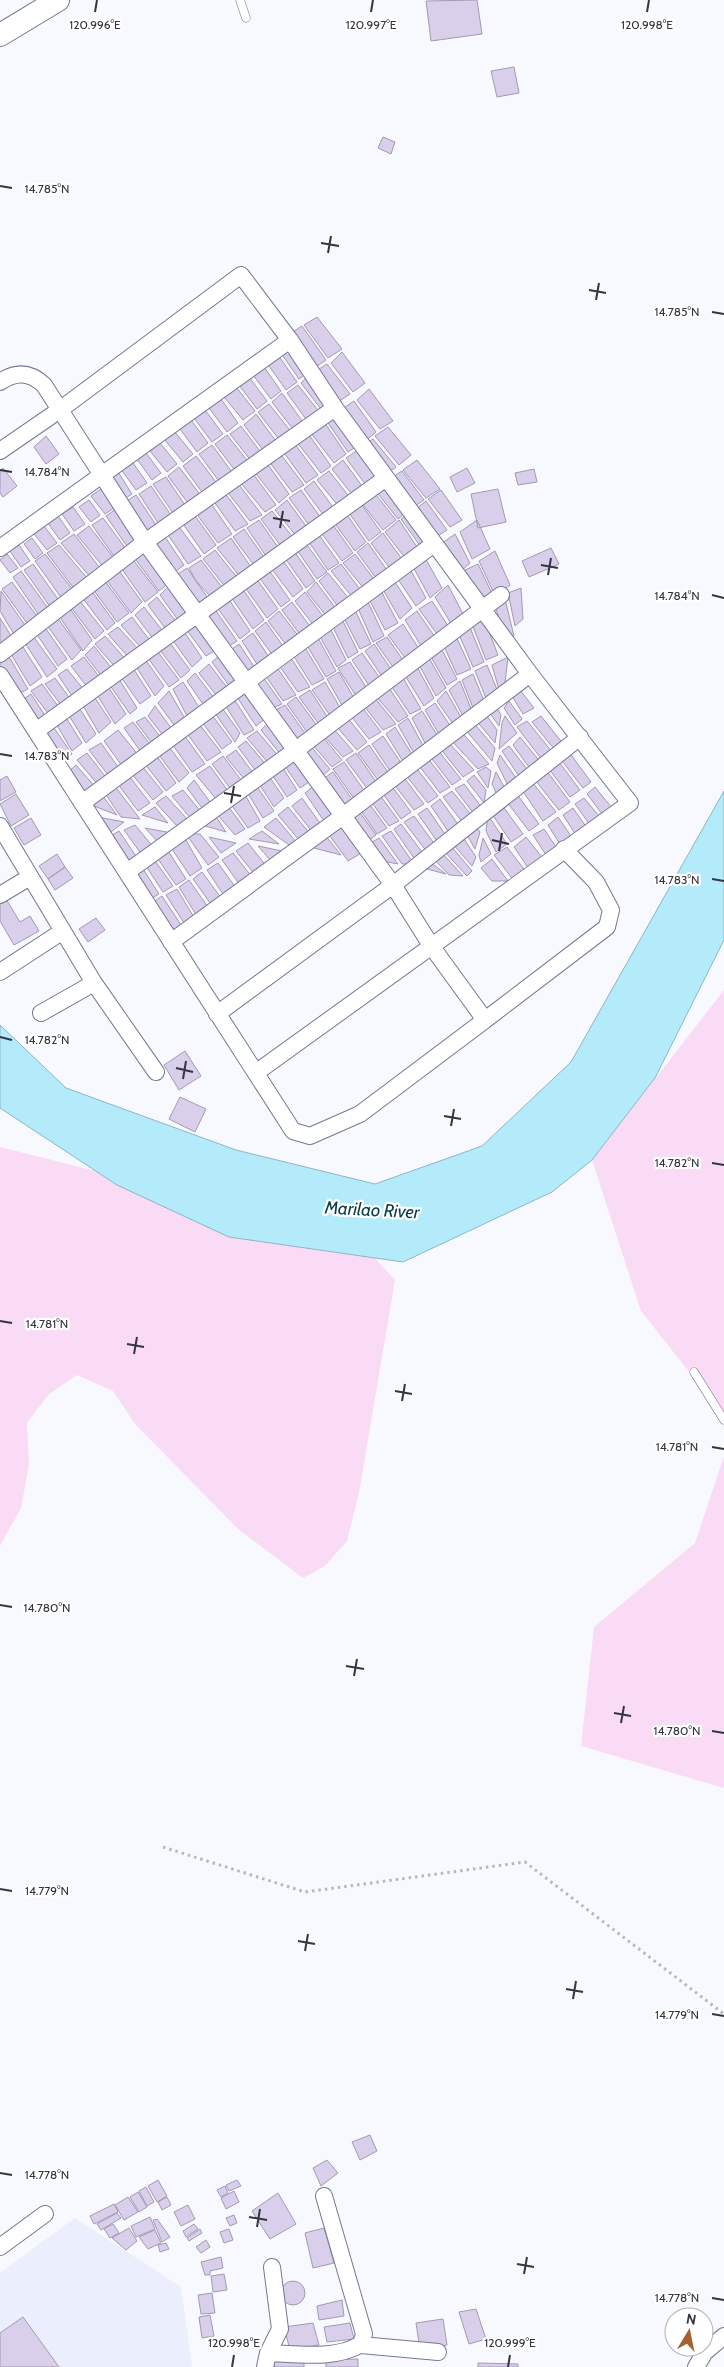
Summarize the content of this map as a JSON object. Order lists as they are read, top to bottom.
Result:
{
  "water": ["Marilao River"],
  "north": "top",
  "coordinates": [
    "120.996°E",
    "120.997°E",
    "120.998°E",
    "14.785°N",
    "14.784°N",
    "14.783°N",
    "14.782°N",
    "14.781°N",
    "14.780°N",
    "14.779°N",
    "14.778°N",
    "120.999°E"
  ]
}
